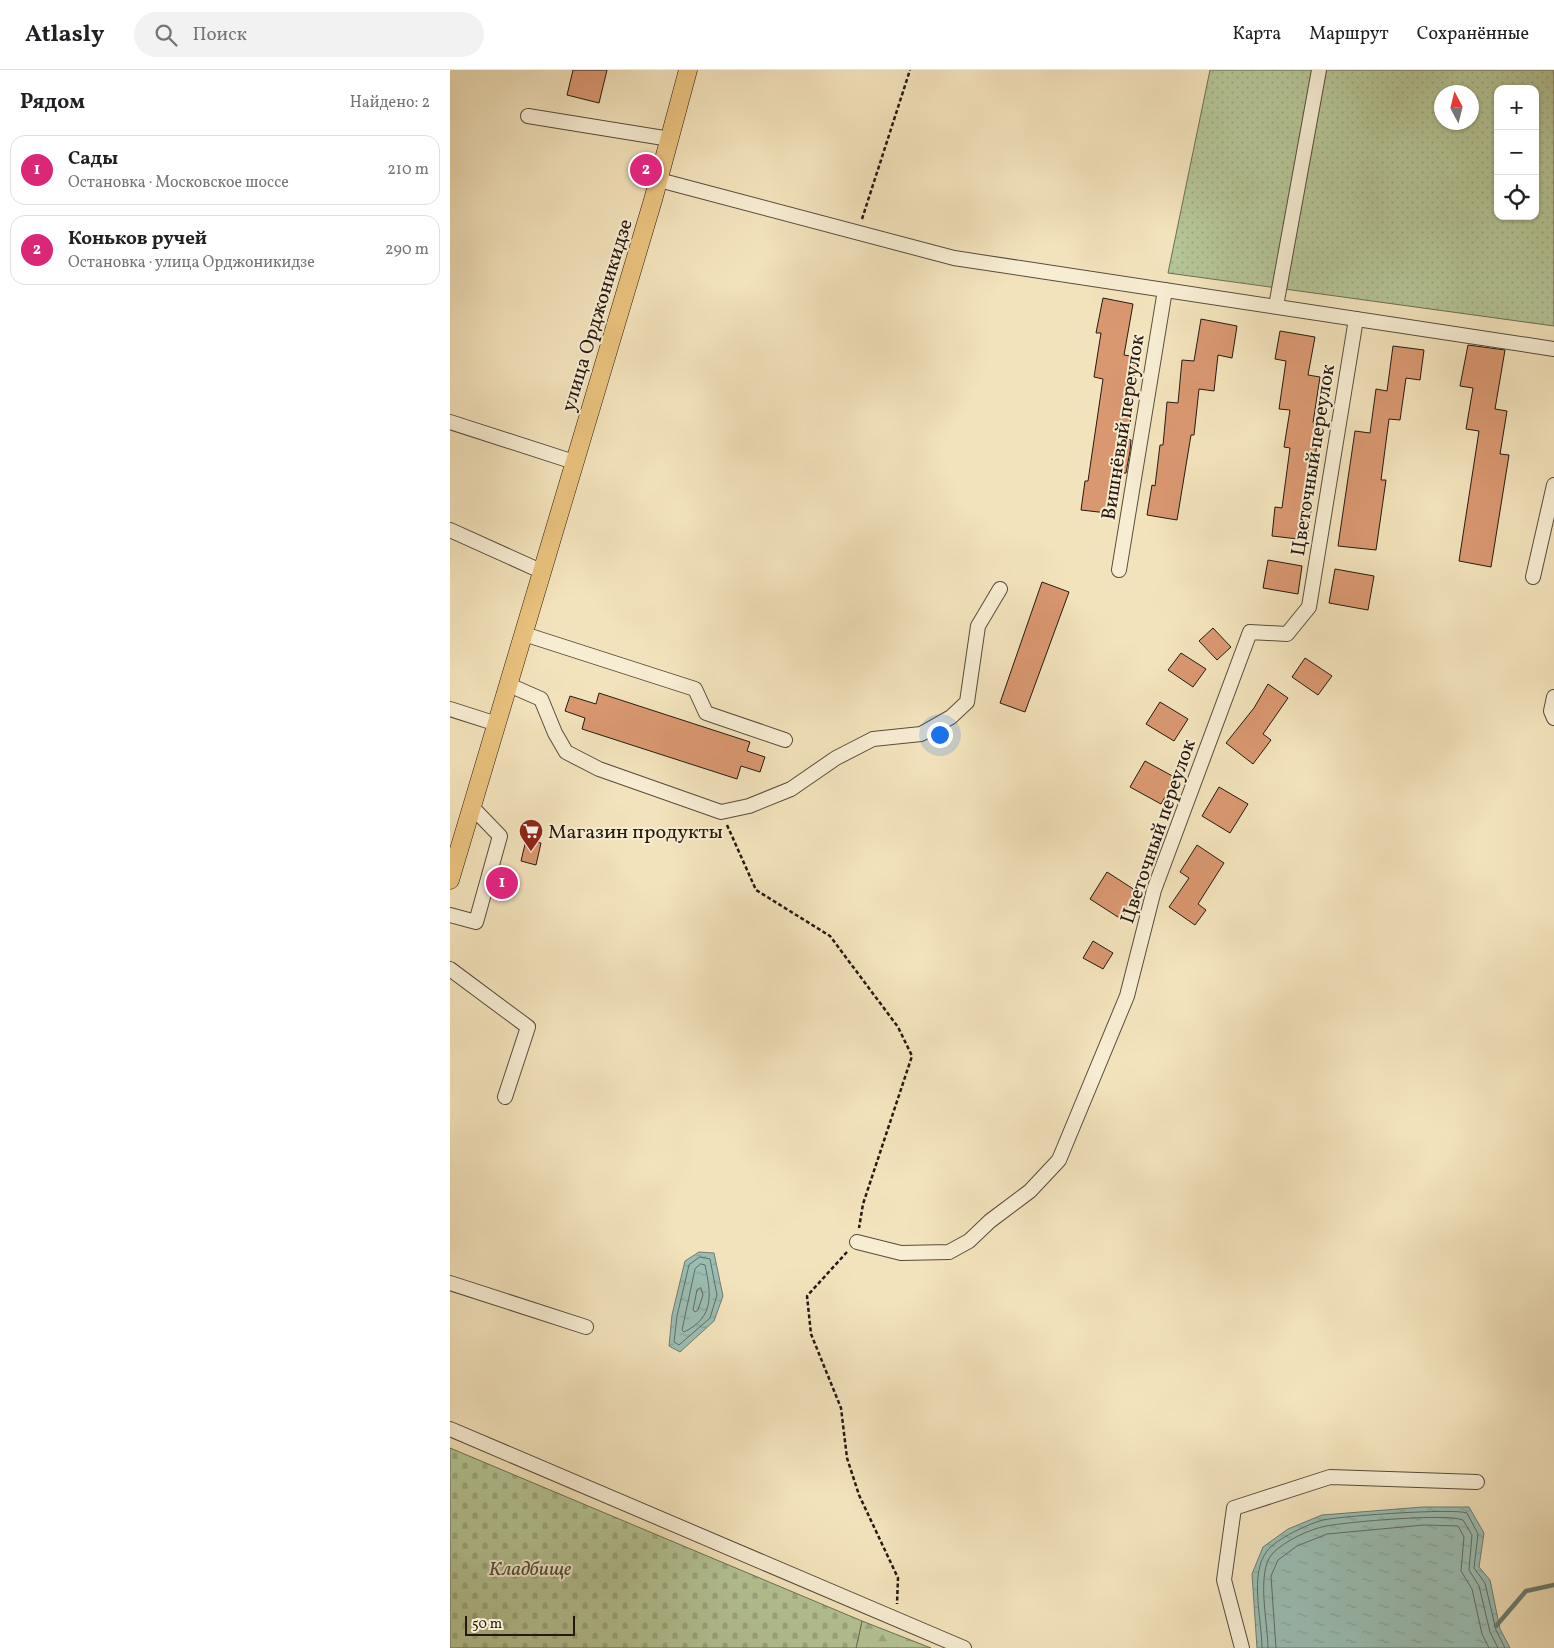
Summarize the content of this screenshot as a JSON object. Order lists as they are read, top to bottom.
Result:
{
  "streets": {
    "main road": ["улица Орджоникидзе"],
    "street": ["Вишнёвый переулок", "Цветочный переулок"]
  },
  "parks": ["Кладбище"],
  "places": {
    "supermarket": ["Магазин продукты"]
  },
  "scale_bar": "50 m",
  "north": "top",
  "page": {
    "header": "Atlasly",
    "search": "Поиск",
    "nav": ["Карта", "Маршрут", "Сохранённые"],
    "heading": ["Рядом", "Найдено: 2"],
    "map_buttons": ["+", "−"],
    "list": [
      {
        "mark": "1",
        "name": "Сады",
        "note": "Остановка · Московское шоссе",
        "value": "210 m"
      },
      {
        "mark": "2",
        "name": "Коньков ручей",
        "note": "Остановка · улица Орджоникидзе",
        "value": "290 m"
      }
    ],
    "pins": ["2", "1"],
    "scale": "50 m"
  }
}
